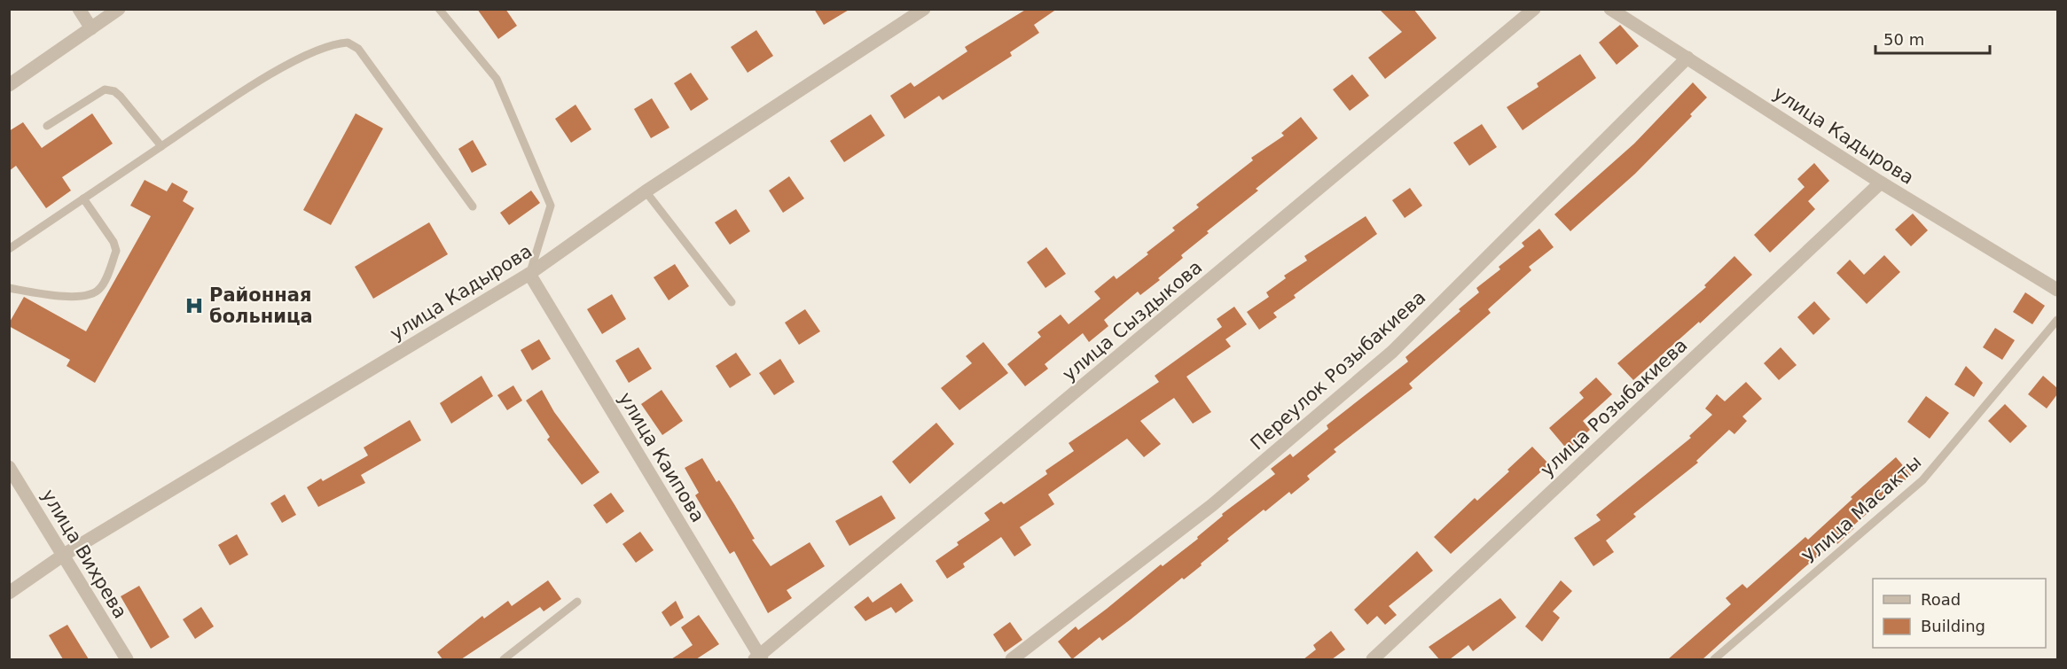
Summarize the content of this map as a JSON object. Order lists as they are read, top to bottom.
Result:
{
  "streets": {
    "street": [
      "улица Кадырова",
      "улица Сыздыкова",
      "Переулок Розыбакиева",
      "улица Розыбакиева",
      "улица Каипова",
      "улица Вихрева"
    ],
    "lane": ["Улица Масакты"]
  },
  "crossings": [
    ["улица Кадырова", "Переулок Розыбакиева"],
    ["улица Кадырова", "улица Розыбакиева"],
    ["улица Кадырова", "улица Каипова"],
    ["улица Кадырова", "улица Вихрева"],
    ["улица Сыздыкова", "улица Каипова"]
  ],
  "places": {
    "hospital": ["Районная больница"]
  },
  "legend": ["Road", "Building"],
  "scale_bar": "50 m"
}
